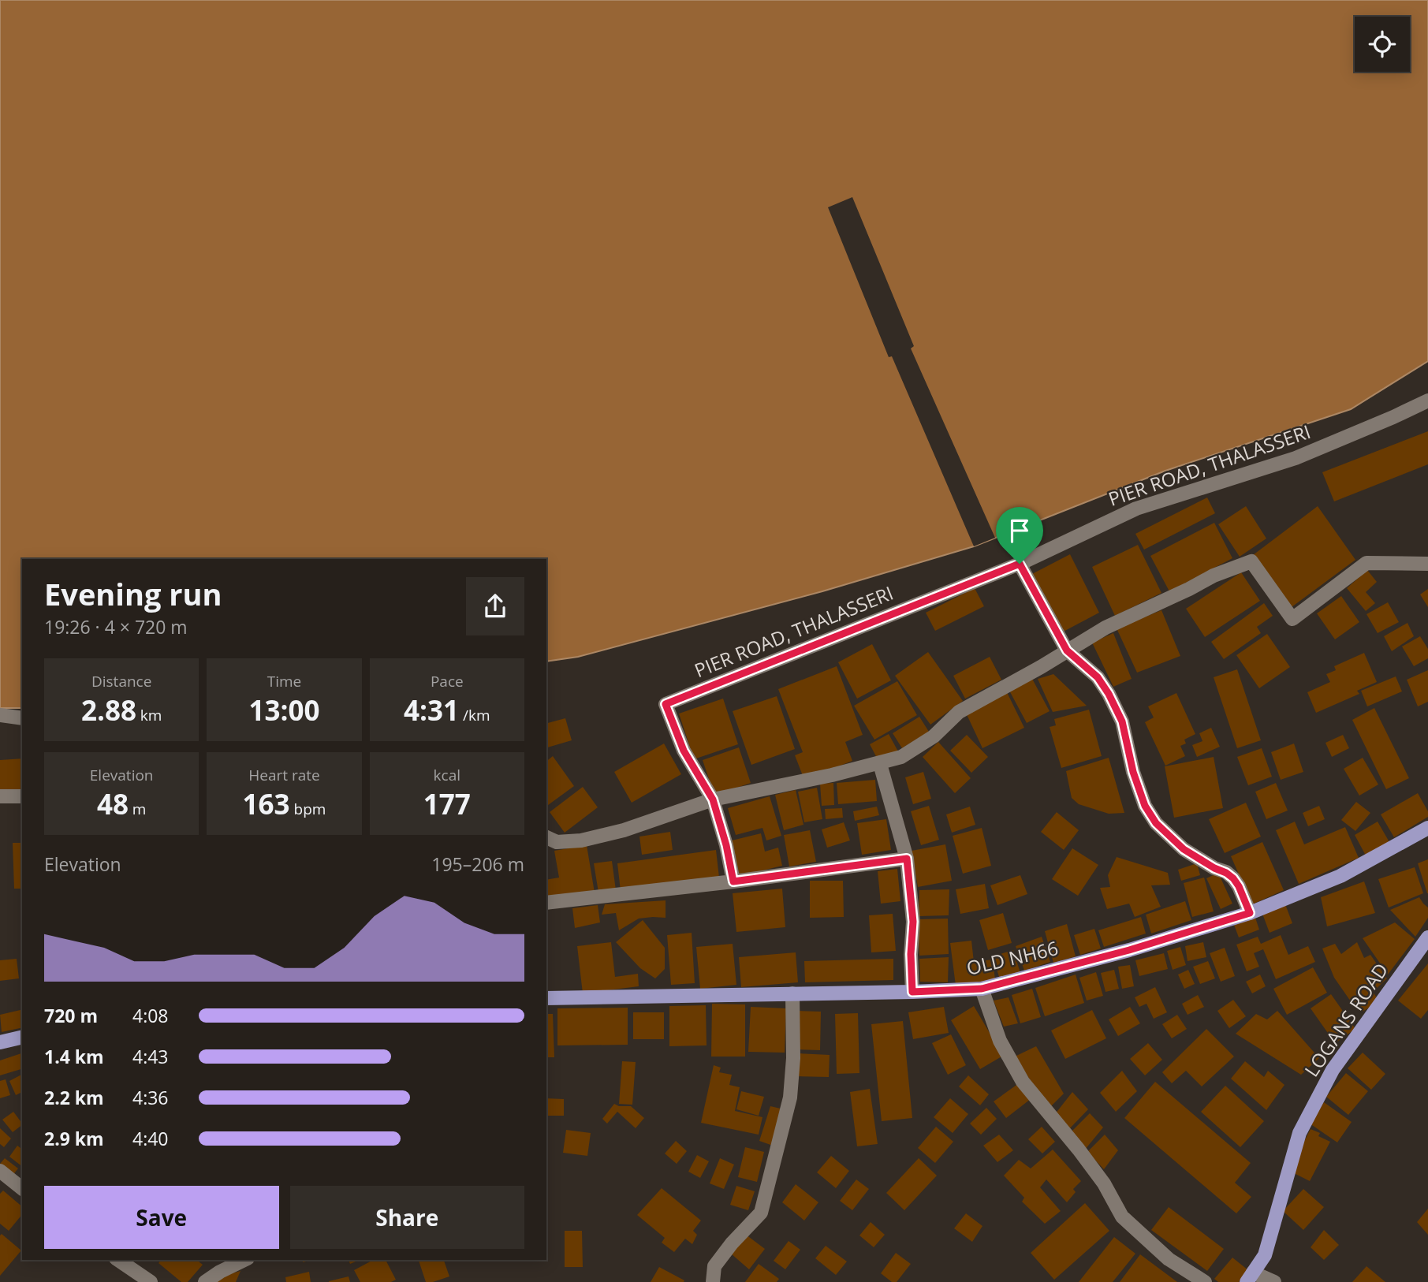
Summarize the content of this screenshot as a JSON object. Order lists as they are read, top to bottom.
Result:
{
  "streets": {
    "main road": ["OLD NH66", "LOGANS ROAD"],
    "street": ["PIER ROAD, THALASSERI"]
  },
  "page": {
    "heading": ["Evening run", "19:26 · 4 × 720 m"],
    "stats": [
      ["Distance", "2.88 km"],
      ["Time", "13:00"],
      ["Pace", "4:31 /km"],
      ["Elevation", "48 m"],
      ["Heart rate", "163 bpm"],
      ["kcal", "177"]
    ],
    "chart": ["Elevation", "195–206 m"],
    "list": [
      {
        "name": "720 m",
        "note": "4:08"
      },
      {
        "name": "1.4 km",
        "note": "4:43"
      },
      {
        "name": "2.2 km",
        "note": "4:36"
      },
      {
        "name": "2.9 km",
        "note": "4:40"
      }
    ],
    "buttons": ["Save", "Share"]
  }
}
